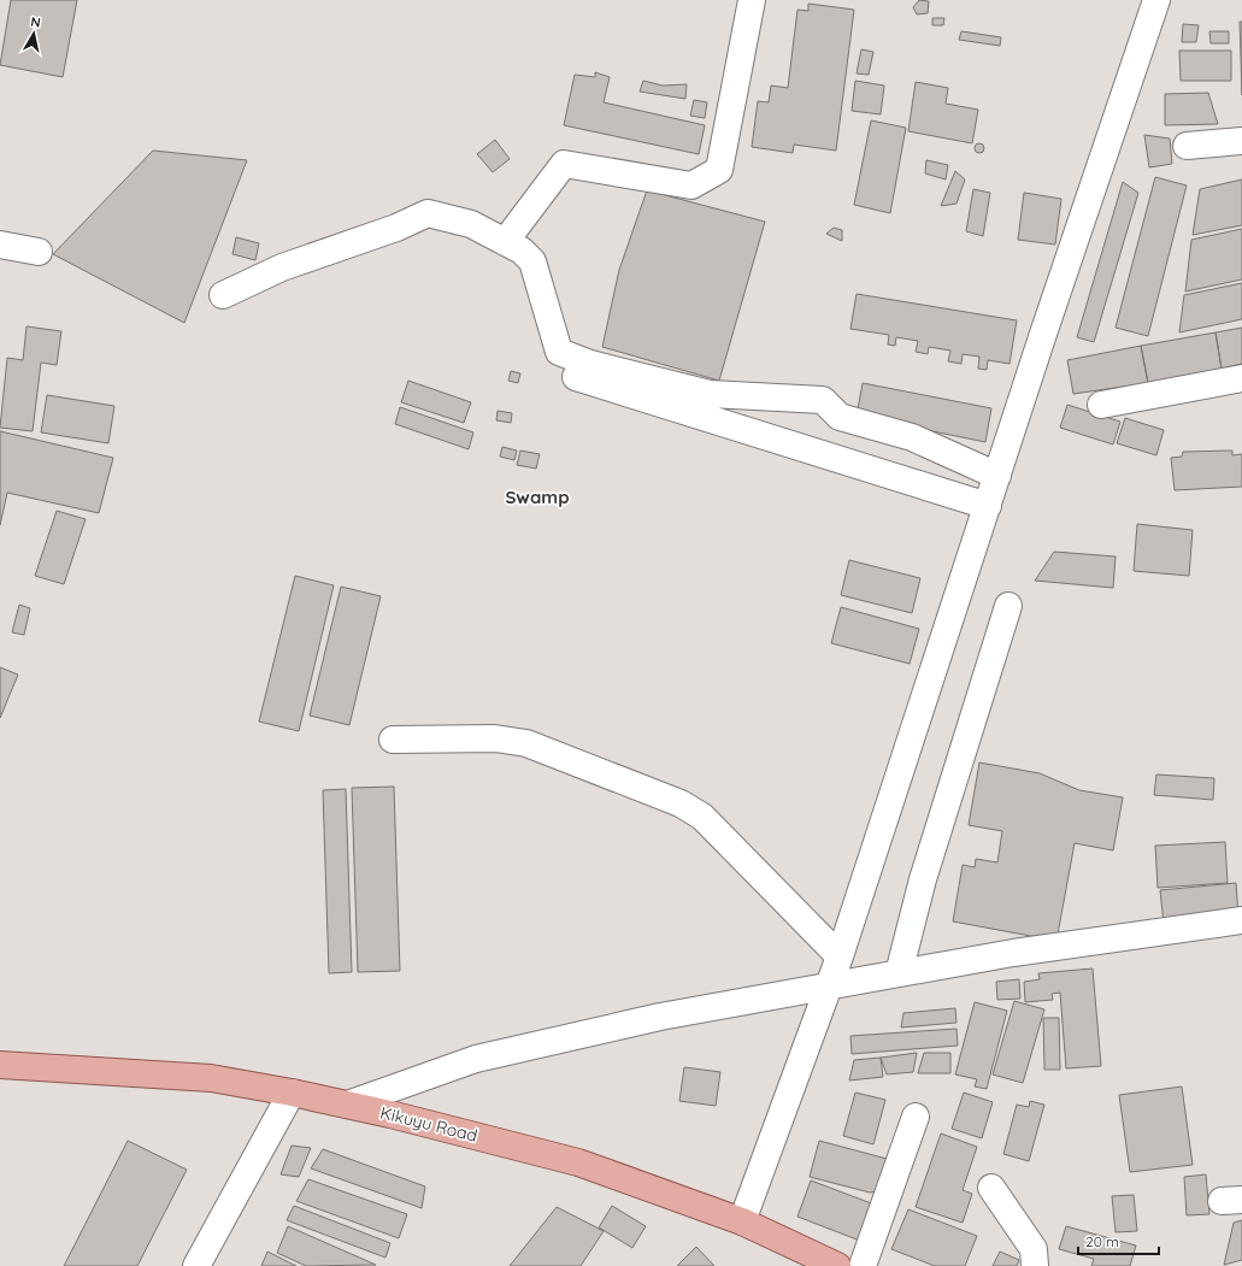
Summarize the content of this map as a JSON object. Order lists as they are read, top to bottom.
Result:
{
  "streets": {
    "main road": ["Kikuyu Road"]
  },
  "districts": ["Swamp"],
  "scale_bar": "20 m",
  "north": "top"
}
